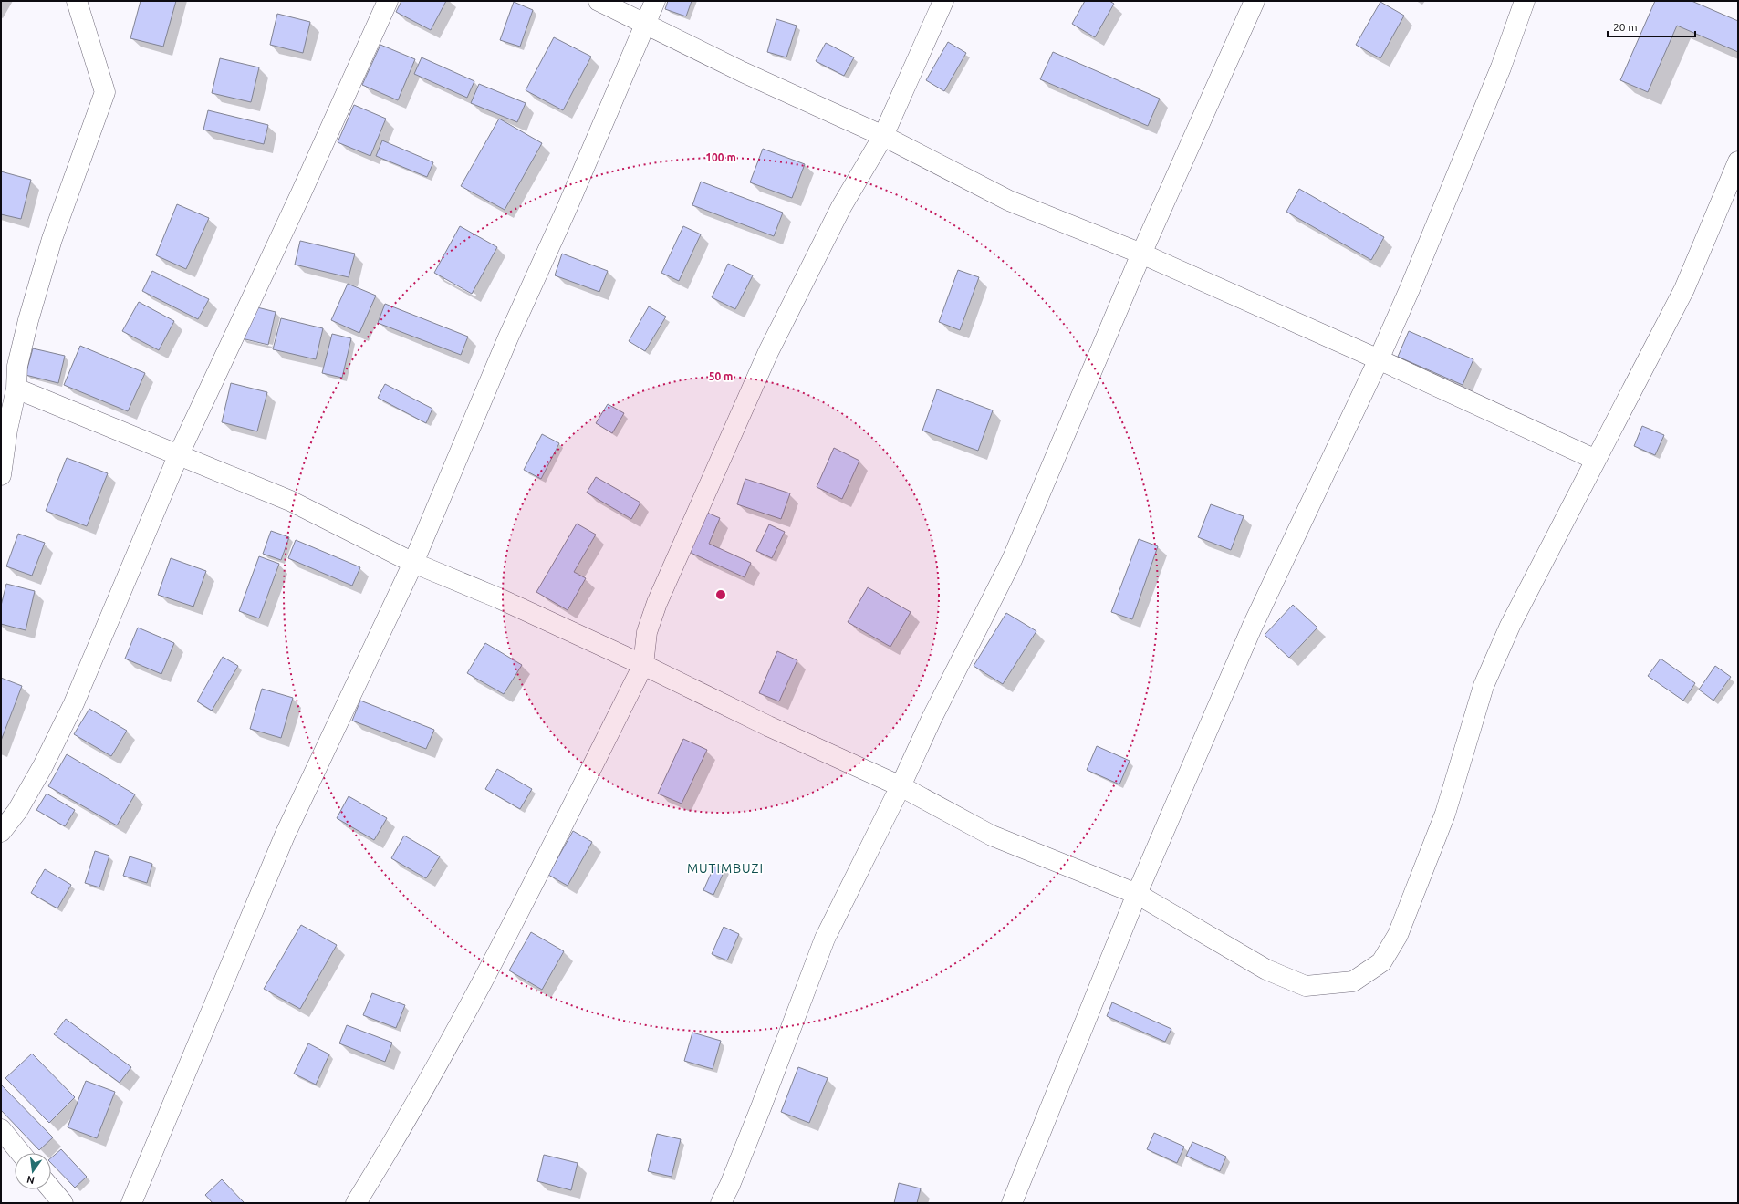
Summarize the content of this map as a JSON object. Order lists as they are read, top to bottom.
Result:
{
  "districts": ["MUTIMBUZI"],
  "scale_bar": "20 m",
  "north": "bottom",
  "rings": ["100 m", "50 m"]
}
